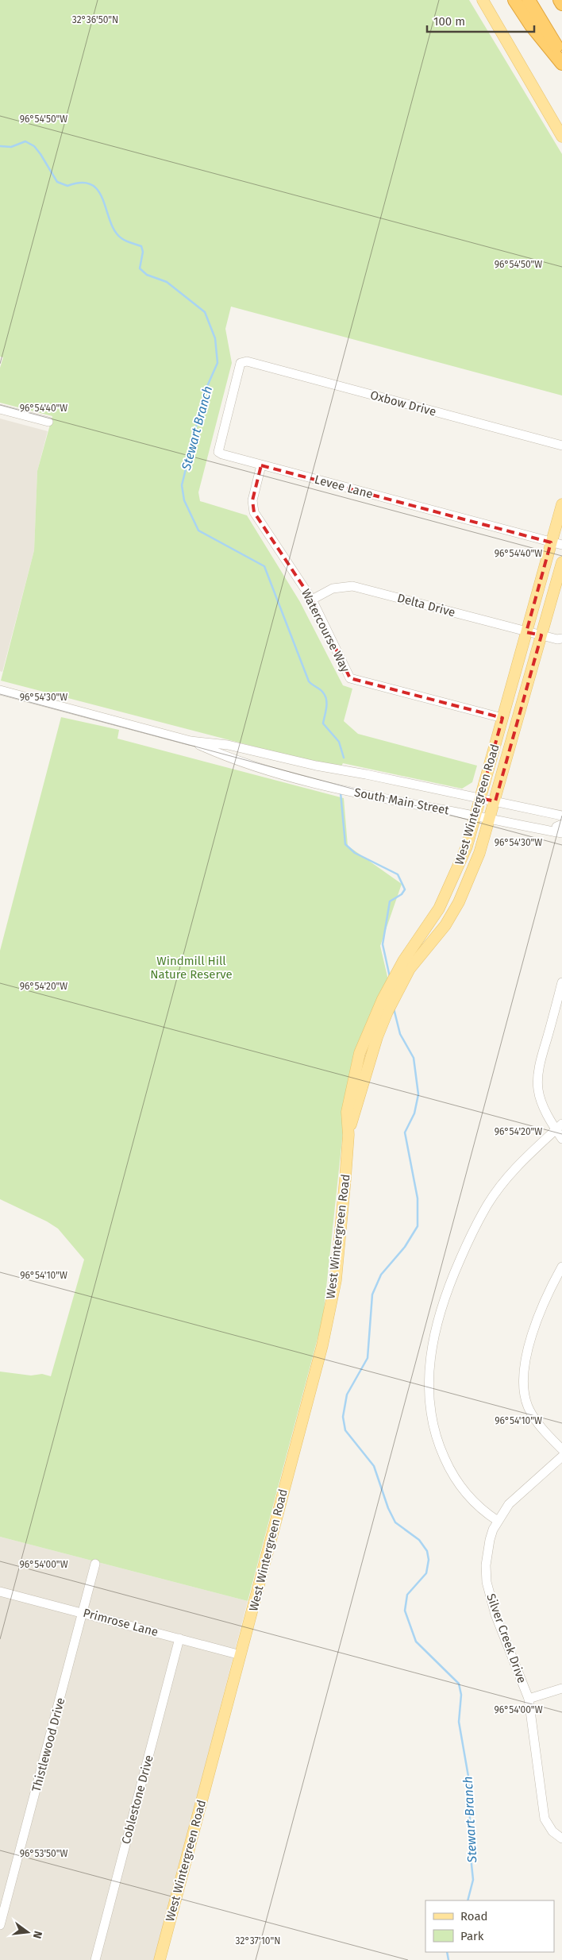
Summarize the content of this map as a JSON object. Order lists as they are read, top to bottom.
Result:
{
  "streets": {
    "main road": ["West Wintergreen Road"],
    "street": [
      "Oxbow Drive",
      "Levee Lane",
      "Delta Drive",
      "Watercourse Way",
      "South Main Street",
      "Primrose Lane",
      "Silver Creek Drive",
      "Thistlewood Drive",
      "Coblestone Drive"
    ]
  },
  "crossings": [
    ["Oxbow Drive", "Levee Lane"],
    ["Levee Lane", "Watercourse Way"],
    ["Levee Lane", "West Wintergreen Road"],
    ["Delta Drive", "Watercourse Way"],
    ["Delta Drive", "West Wintergreen Road"],
    ["Watercourse Way", "West Wintergreen Road"],
    ["South Main Street", "West Wintergreen Road"],
    ["West Wintergreen Road", "Primrose Lane"],
    ["Primrose Lane", "Thistlewood Drive"],
    ["Primrose Lane", "Coblestone Drive"]
  ],
  "water": ["Stewart Branch"],
  "parks": ["Windmill Hill Nature Reserve"],
  "legend": ["Road", "Park"],
  "scale_bar": "100 m",
  "north": "right",
  "coordinates": [
    "32°36'50\"N",
    "96°54'50\"W",
    "96°54'40\"W",
    "96°54'30\"W",
    "96°54'20\"W",
    "96°54'10\"W",
    "96°54'00\"W",
    "96°53'50\"W",
    "32°37'10\"N"
  ]
}
